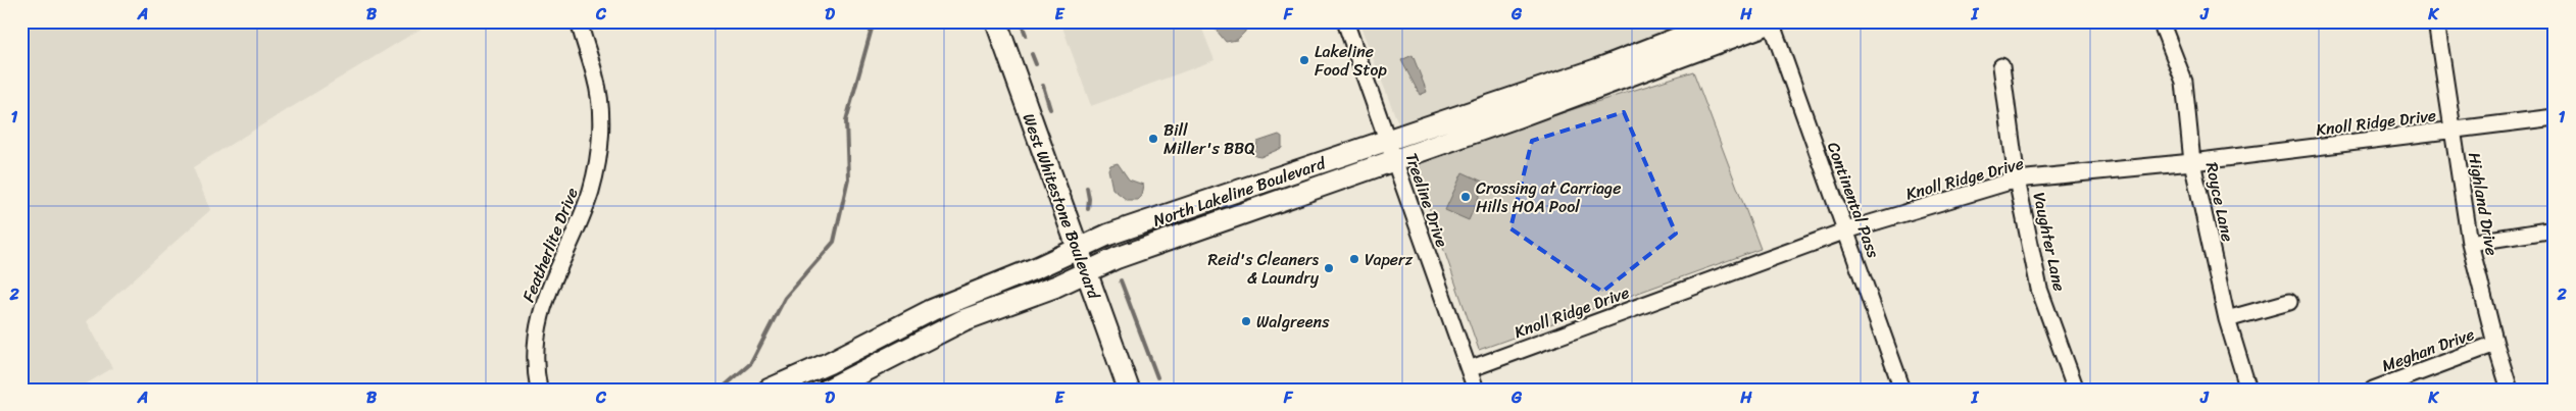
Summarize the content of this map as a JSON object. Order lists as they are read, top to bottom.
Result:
{
  "streets": {
    "main road": ["North Lakeline Boulevard", "West Whitestone Boulevard"],
    "street": [
      "Knoll Ridge Drive",
      "Treeline Drive",
      "Continental Pass",
      "Royce Lane",
      "Highland Drive",
      "Vaughter Lane",
      "Featherlite Drive",
      "Meghan Drive"
    ]
  },
  "crossings": [
    ["Knoll Ridge Drive", "Treeline Drive"],
    ["Knoll Ridge Drive", "Continental Pass"],
    ["Knoll Ridge Drive", "Royce Lane"],
    ["Knoll Ridge Drive", "Highland Drive"],
    ["Knoll Ridge Drive", "Vaughter Lane"],
    ["North Lakeline Boulevard", "Treeline Drive"],
    ["North Lakeline Boulevard", "Continental Pass"],
    ["North Lakeline Boulevard", "West Whitestone Boulevard"],
    ["Highland Drive", "Meghan Drive"]
  ],
  "places": [
    "Lakeline Food Stop",
    "Bill Miller's BBQ",
    "Crossing at Carriage Hills HOA Pool",
    "Vaperz",
    "Reid's Cleaners & Laundry",
    "Walgreens"
  ],
  "grid": {
    "columns": [
      "A",
      "B",
      "C",
      "D",
      "E",
      "F",
      "G",
      "H",
      "I",
      "J",
      "K"
    ],
    "rows": ["1", "2"]
  }
}
